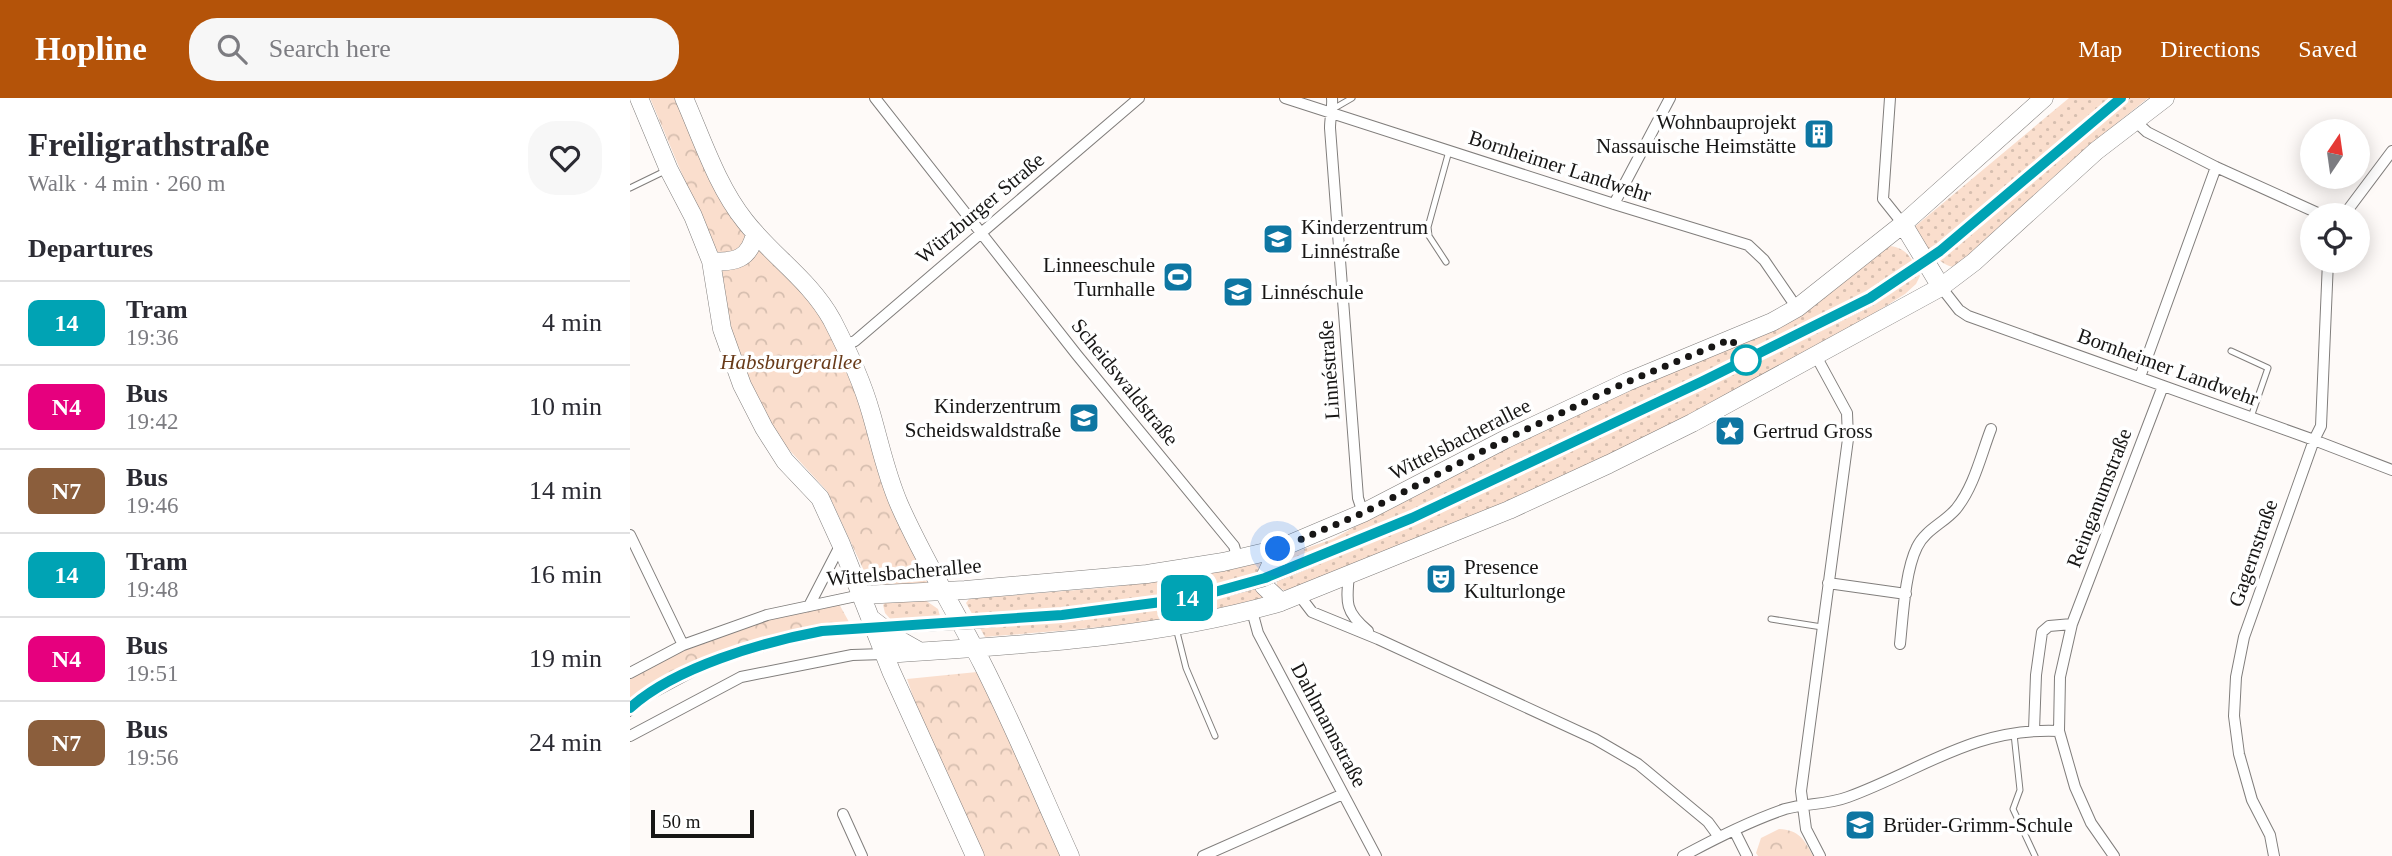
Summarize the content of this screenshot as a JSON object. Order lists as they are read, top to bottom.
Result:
{
  "streets": {
    "main road": ["Wittelsbacherallee"],
    "street": [
      "Bornheimer Landwehr",
      "Würzburger Straße",
      "Linnéstraße",
      "Scheidswaldstraße",
      "Reinganumstraße",
      "Gagernstraße",
      "Dahlmannstraße"
    ]
  },
  "crossings": [
    ["Bornheimer Landwehr", "Linnéstraße"],
    ["Bornheimer Landwehr", "Wittelsbacherallee"],
    ["Bornheimer Landwehr", "Reinganumstraße"],
    ["Bornheimer Landwehr", "Gagernstraße"],
    ["Würzburger Straße", "Scheidswaldstraße"],
    ["Linnéstraße", "Wittelsbacherallee"],
    ["Scheidswaldstraße", "Wittelsbacherallee"]
  ],
  "parks": ["Habsburgerallee"],
  "places": {
    "building": ["Wohnbauprojekt Nassauische Heimstätte"],
    "school or university": [
      "Kinderzentrum Linnéstraße",
      "Linnéschule",
      "Kinderzentrum Scheidswaldstraße",
      "Brüder-Grimm-Schule"
    ],
    "sports": ["Linneeschule Turnhalle"],
    "place": ["Gertrud Gross"],
    "theatre": ["Presence Kulturlonge"]
  },
  "lines": ["tram line 14"],
  "scale_bar": "50 m",
  "north": "top",
  "page": {
    "header": "Hopline",
    "search": "Search here",
    "nav": ["Map", "Directions", "Saved"],
    "heading": [
      ["Freiligrathstraße", "Walk · 4 min · 260 m"],
      "Departures"
    ],
    "on_map": "14",
    "list": [
      {
        "mark": "14",
        "name": "Tram",
        "note": "19:36",
        "value": "4 min"
      },
      {
        "mark": "N4",
        "name": "Bus",
        "note": "19:42",
        "value": "10 min"
      },
      {
        "mark": "N7",
        "name": "Bus",
        "note": "19:46",
        "value": "14 min"
      },
      {
        "mark": "14",
        "name": "Tram",
        "note": "19:48",
        "value": "16 min"
      },
      {
        "mark": "N4",
        "name": "Bus",
        "note": "19:51",
        "value": "19 min"
      },
      {
        "mark": "N7",
        "name": "Bus",
        "note": "19:56",
        "value": "24 min"
      }
    ],
    "scale": "50 m"
  }
}
